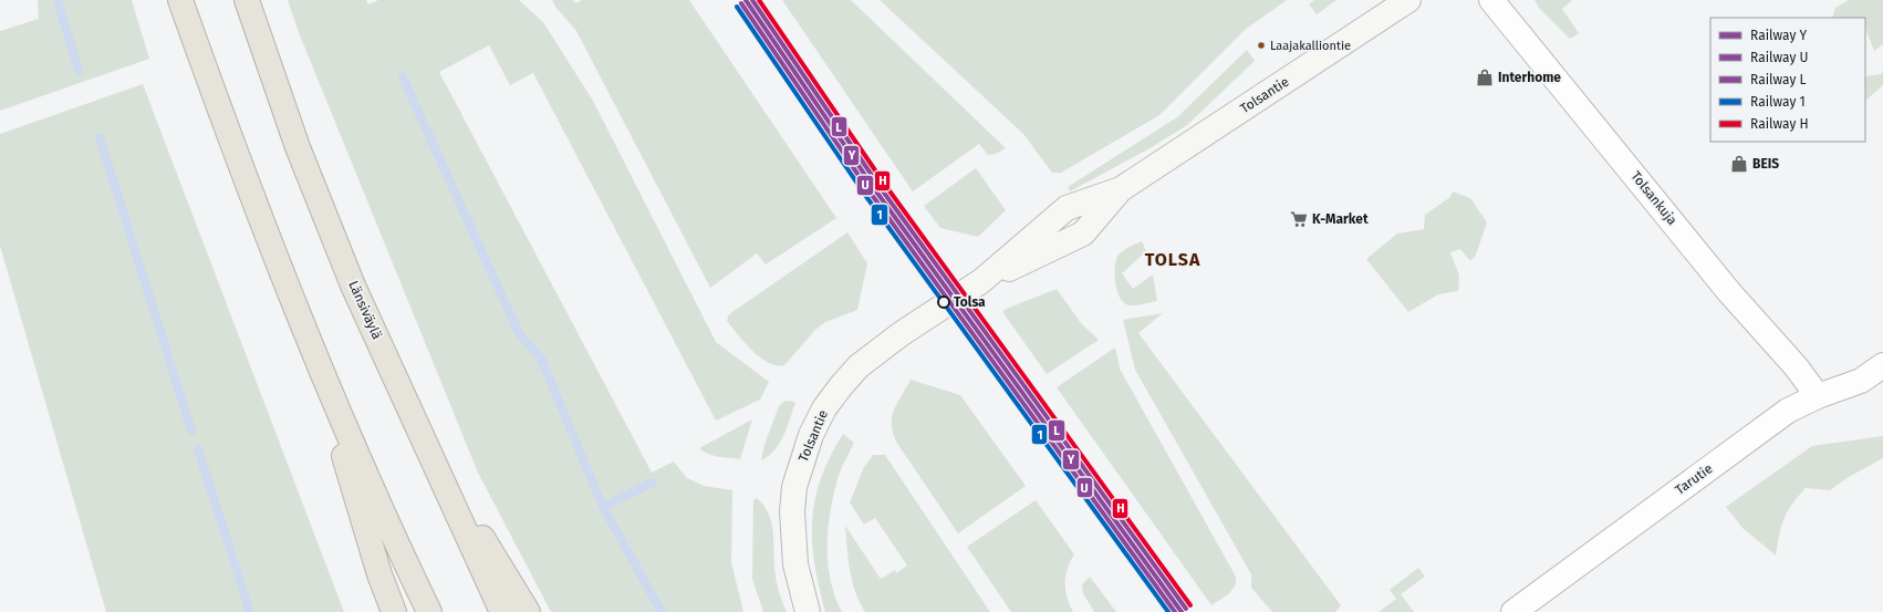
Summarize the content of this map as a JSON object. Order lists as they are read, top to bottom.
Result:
{
  "streets": {
    "highway": ["Länsiväylä"],
    "street": ["Tolsantie", "Tolsankuja", "Tarutie"]
  },
  "crossings": [
    ["Tolsankuja", "Tarutie"]
  ],
  "districts": ["TOLSA"],
  "places": {
    "other": ["Laajakalliontie", "Tolsa"],
    "shop": ["Interhome", "BEIS"],
    "supermarket": ["K-Market"]
  },
  "lines": [
    "rail line Y",
    "rail line L",
    "rail line H",
    "rail line U",
    "rail line 1"
  ],
  "legend": [
    "Railway Y",
    "Railway U",
    "Railway L",
    "Railway 1",
    "Railway H"
  ]
}
